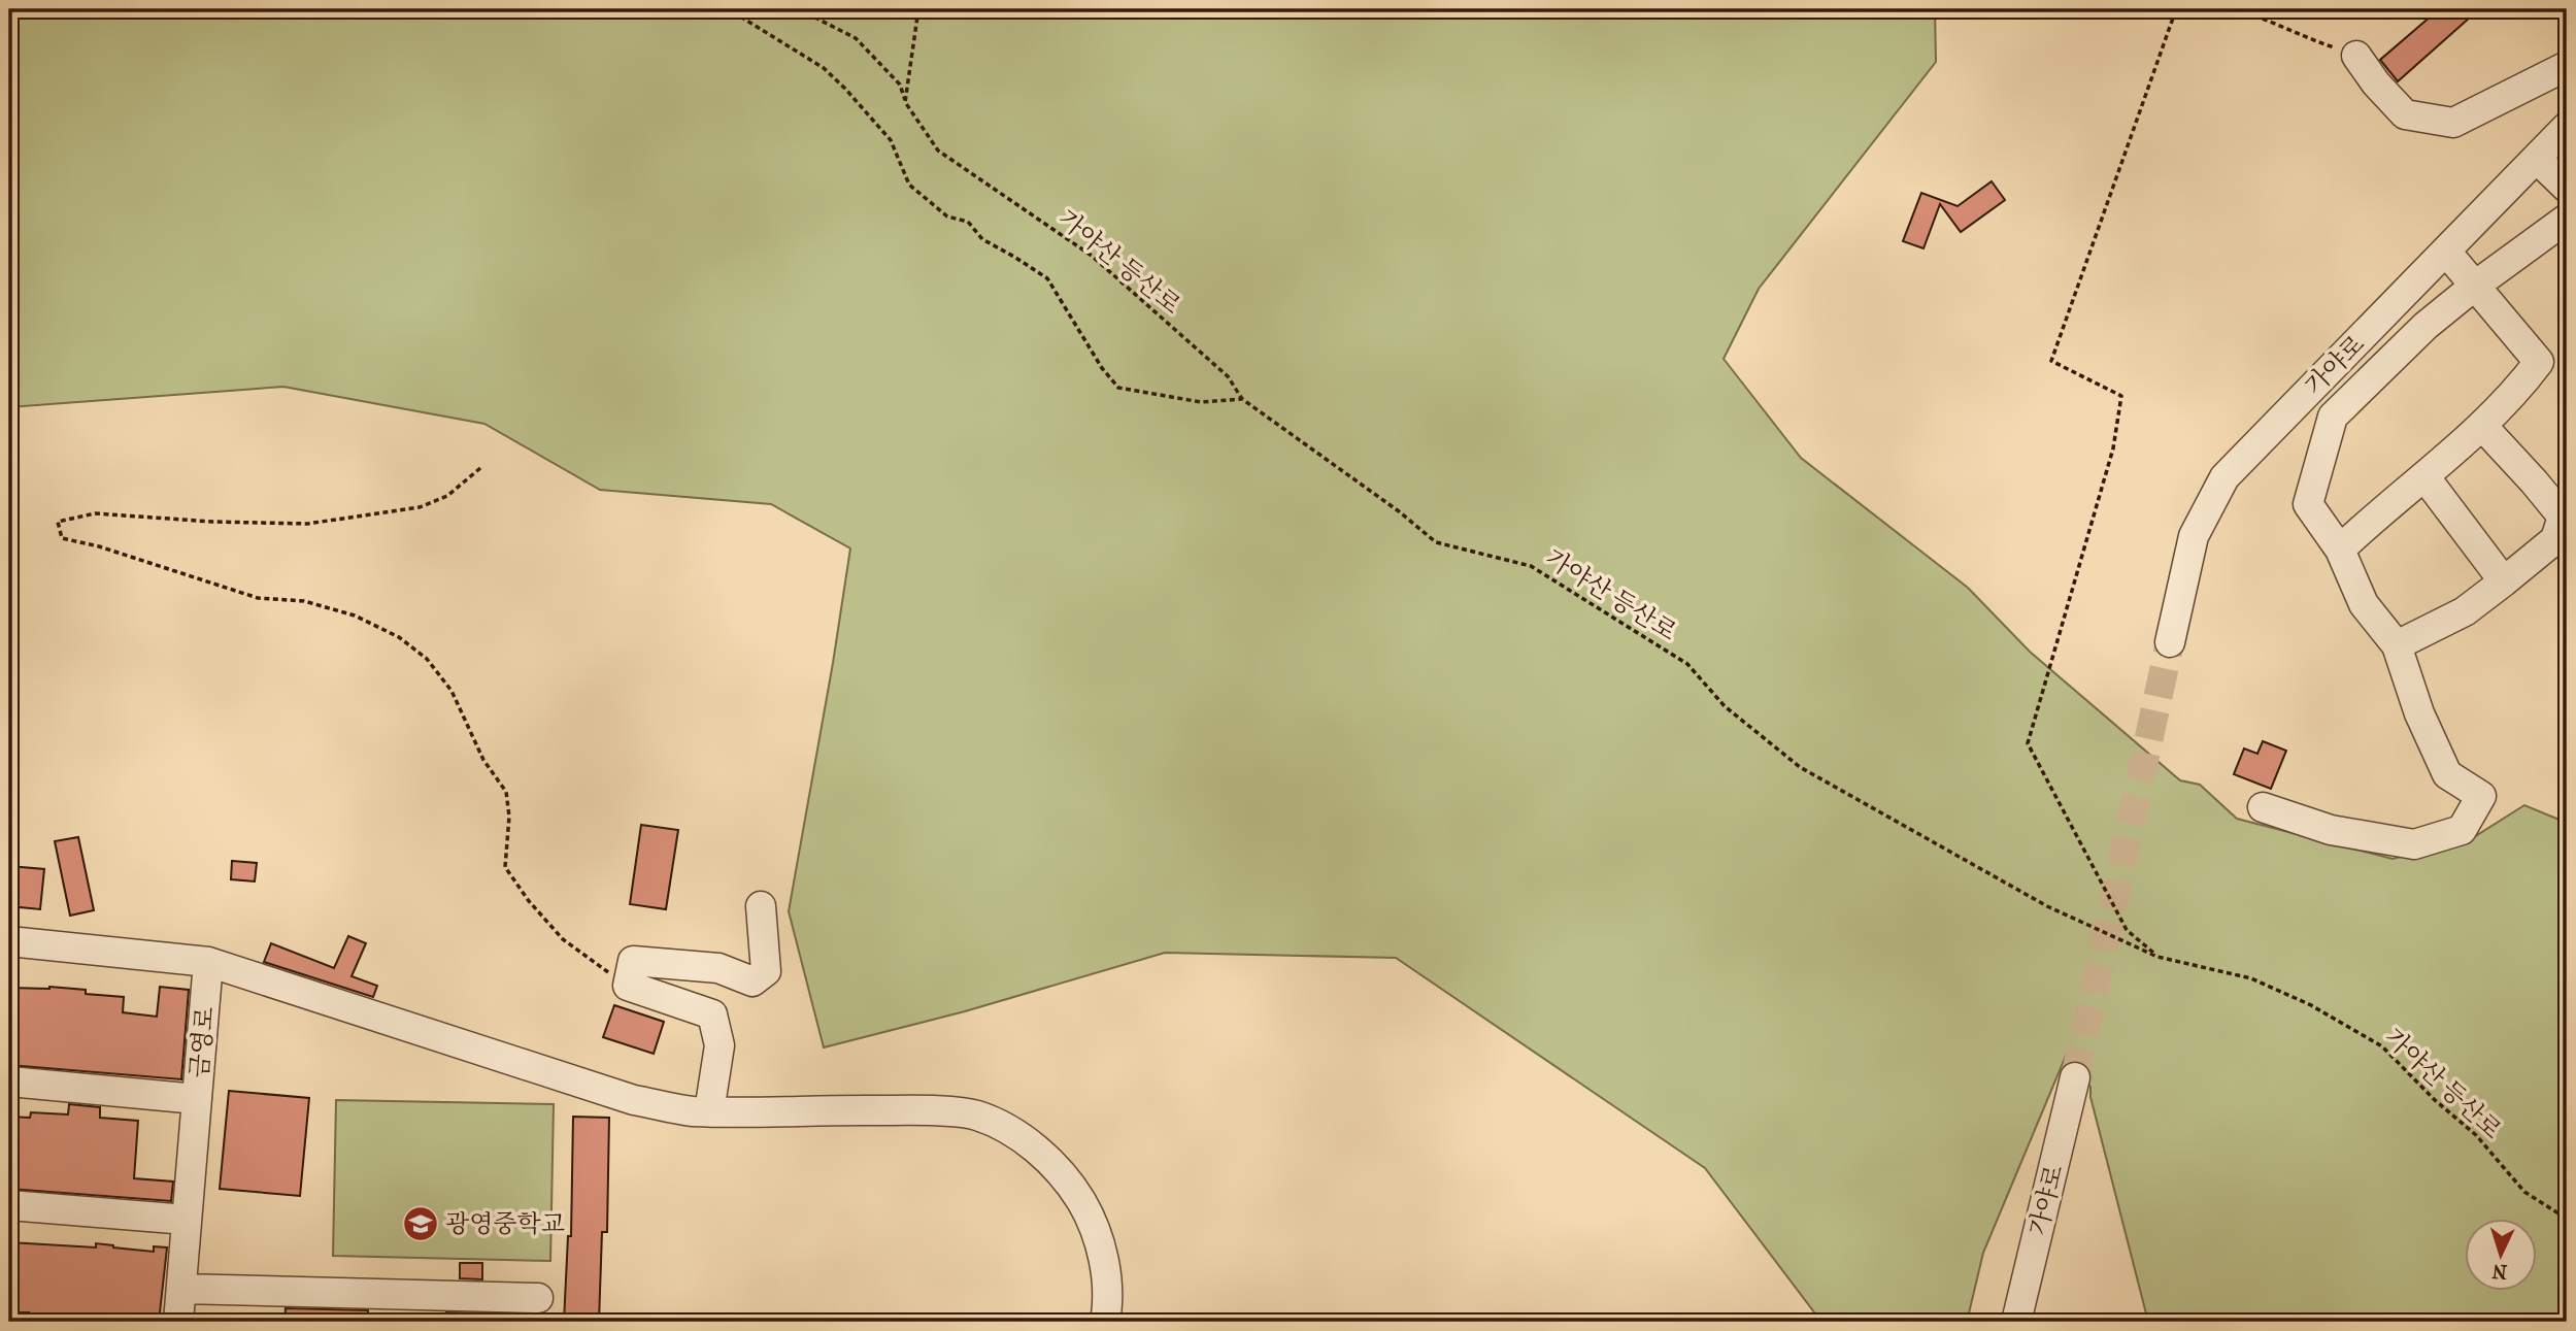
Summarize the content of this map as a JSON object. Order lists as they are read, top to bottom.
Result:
{
  "streets": {
    "street": ["가야로", "금영로"],
    "path": ["가야산 등산로"]
  },
  "places": {
    "school or university": ["광영중학교"]
  },
  "north": "bottom"
}
